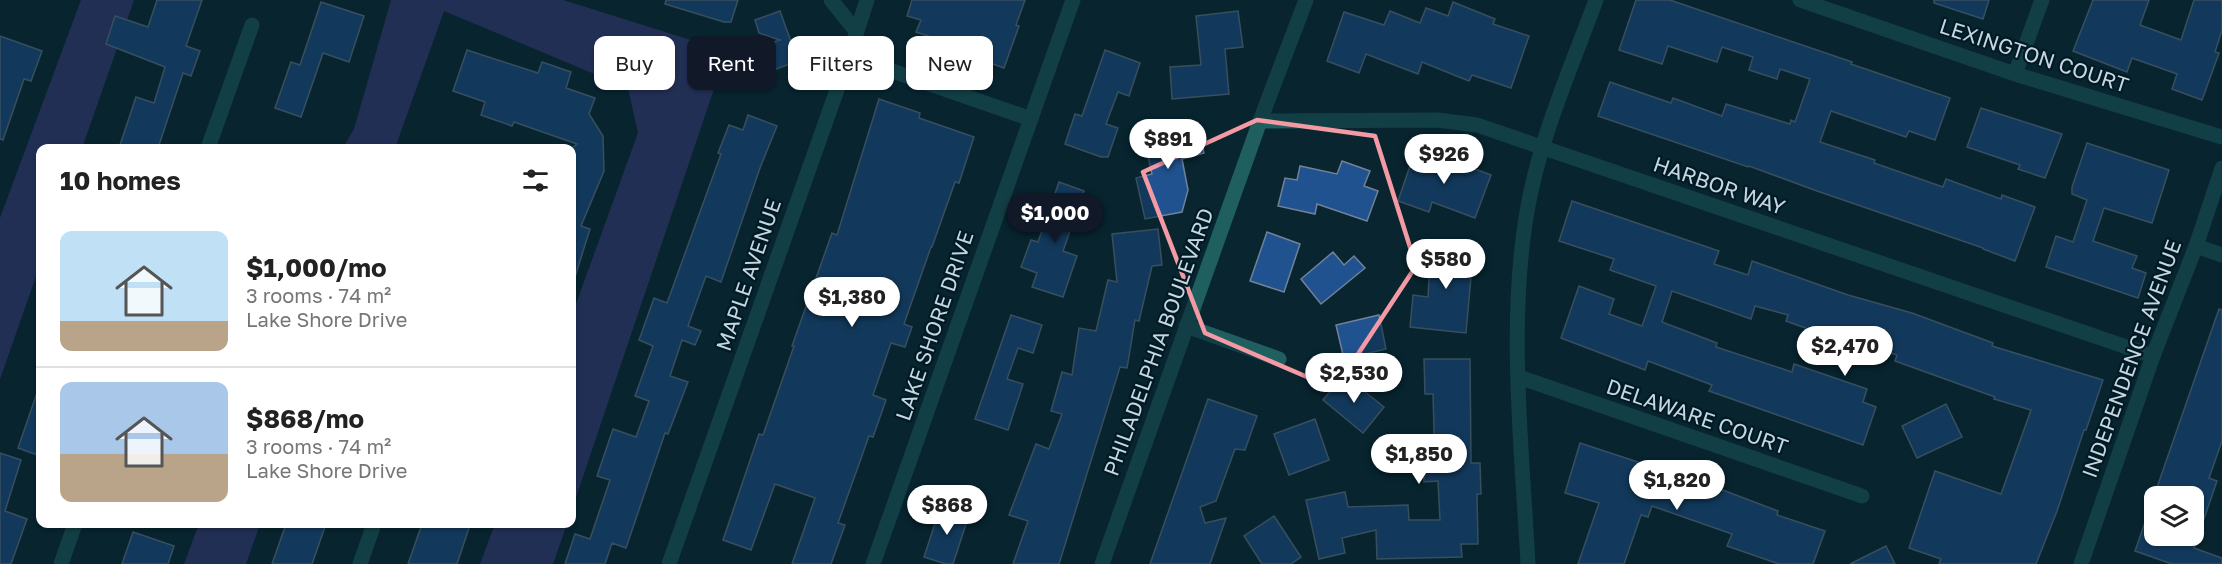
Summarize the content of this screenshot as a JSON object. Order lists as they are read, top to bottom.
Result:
{
  "streets": {
    "street": [
      "LEXINGTON COURT",
      "HARBOR WAY",
      "MAPLE AVENUE",
      "LAKE SHORE DRIVE",
      "PHILADELPHIA BOULEVARD",
      "INDEPENDENCE AVENUE",
      "DELAWARE COURT"
    ]
  },
  "crossings": [
    ["HARBOR WAY", "PHILADELPHIA BOULEVARD"],
    ["HARBOR WAY", "INDEPENDENCE AVENUE"]
  ],
  "page": {
    "chip": [
      "Buy",
      "Rent",
      "Filters",
      "New"
    ],
    "price": [
      "$891",
      "$926",
      "$1,000",
      "$580",
      "$1,380",
      "$2,470",
      "$2,530",
      "$1,850",
      "$1,820",
      "$868"
    ],
    "heading": "10 homes",
    "list": [
      {
        "name": "$1,000/mo",
        "note": "3 rooms · 74 m² · Lake Shore Drive"
      },
      {
        "name": "$868/mo",
        "note": "3 rooms · 74 m² · Lake Shore Drive"
      }
    ]
  }
}
